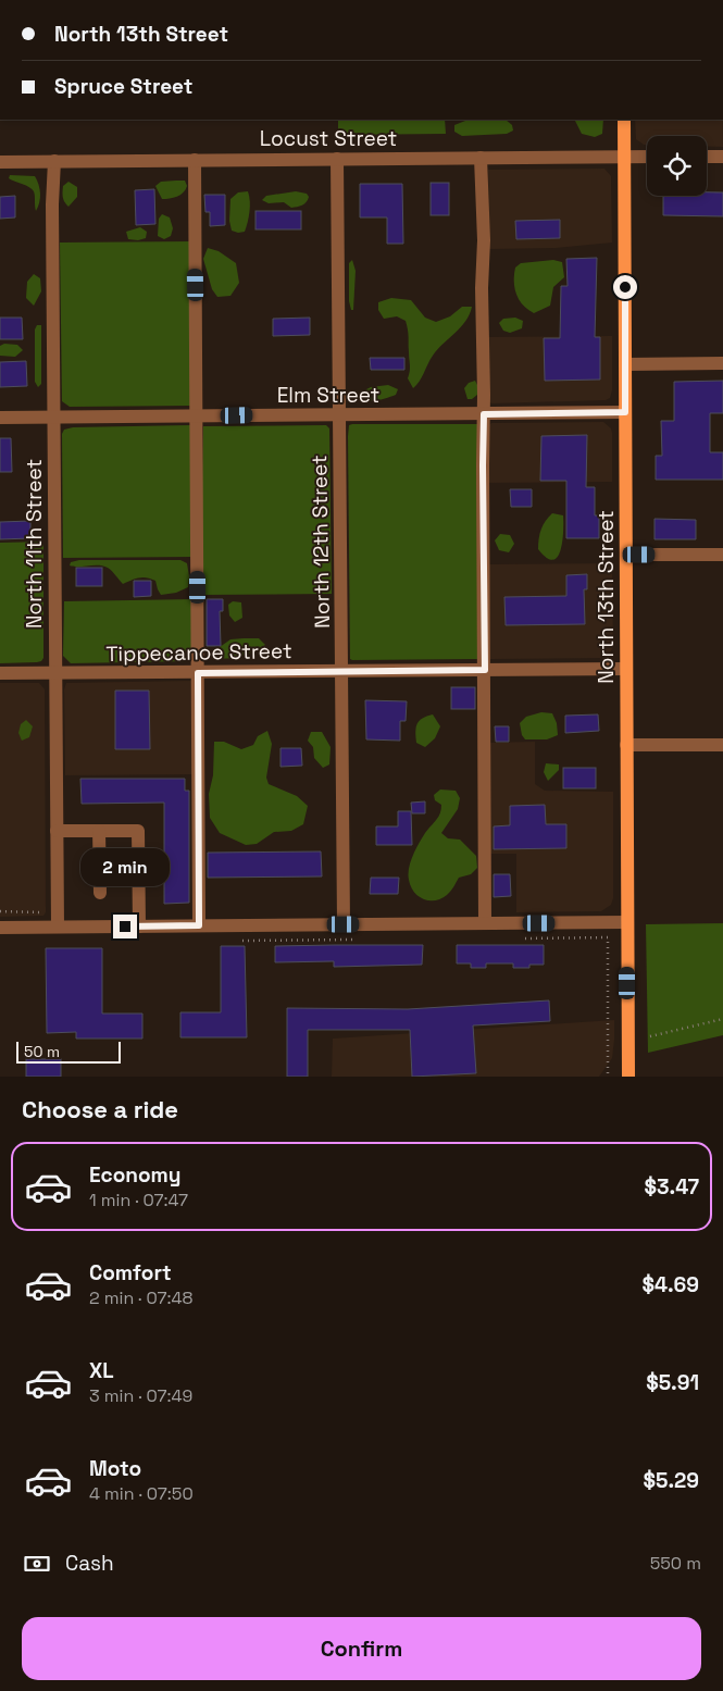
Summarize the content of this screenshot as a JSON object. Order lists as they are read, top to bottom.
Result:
{
  "streets": {
    "main road": ["North 13th Street"],
    "street": [
      "Locust Street",
      "Elm Street",
      "North 12th Street",
      "North 11th Street",
      "Tippecanoe Street"
    ]
  },
  "crossings": [
    ["Locust Street", "North 12th Street"],
    ["Locust Street", "North 11th Street"],
    ["Locust Street", "North 13th Street"],
    ["Elm Street", "North 12th Street"],
    ["Elm Street", "North 11th Street"],
    ["Elm Street", "North 13th Street"],
    ["North 12th Street", "Tippecanoe Street"],
    ["North 11th Street", "Tippecanoe Street"],
    ["North 13th Street", "Tippecanoe Street"]
  ],
  "scale_bar": "50 m",
  "page": {
    "banner": ["North 13th Street", "Spruce Street"],
    "bubble": "2 min",
    "scale": "50 m",
    "heading": "Choose a ride",
    "list": [
      {
        "name": "Economy",
        "note": "1 min · 07:47",
        "value": "$3.47"
      },
      {
        "name": "Comfort",
        "note": "2 min · 07:48",
        "value": "$4.69"
      },
      {
        "name": "XL",
        "note": "3 min · 07:49",
        "value": "$5.91"
      },
      {
        "name": "Moto",
        "note": "4 min · 07:50",
        "value": "$5.29"
      }
    ],
    "pay": ["Cash", "550 m"],
    "buttons": "Confirm"
  }
}
